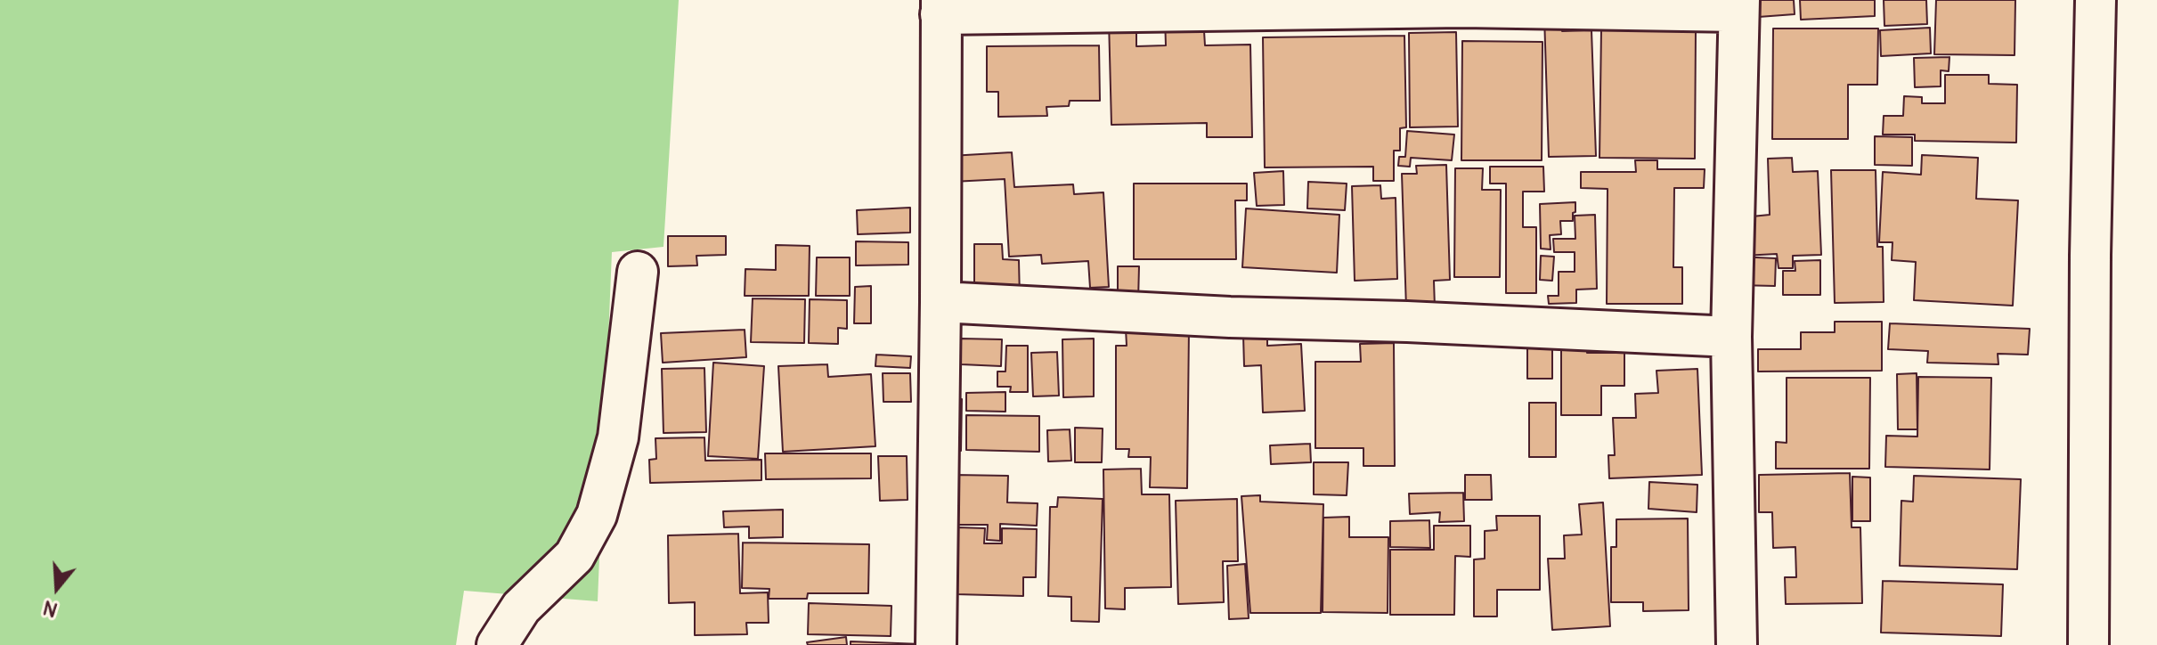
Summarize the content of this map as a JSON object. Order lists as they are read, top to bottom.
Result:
{
  "north": "bottom"
}
